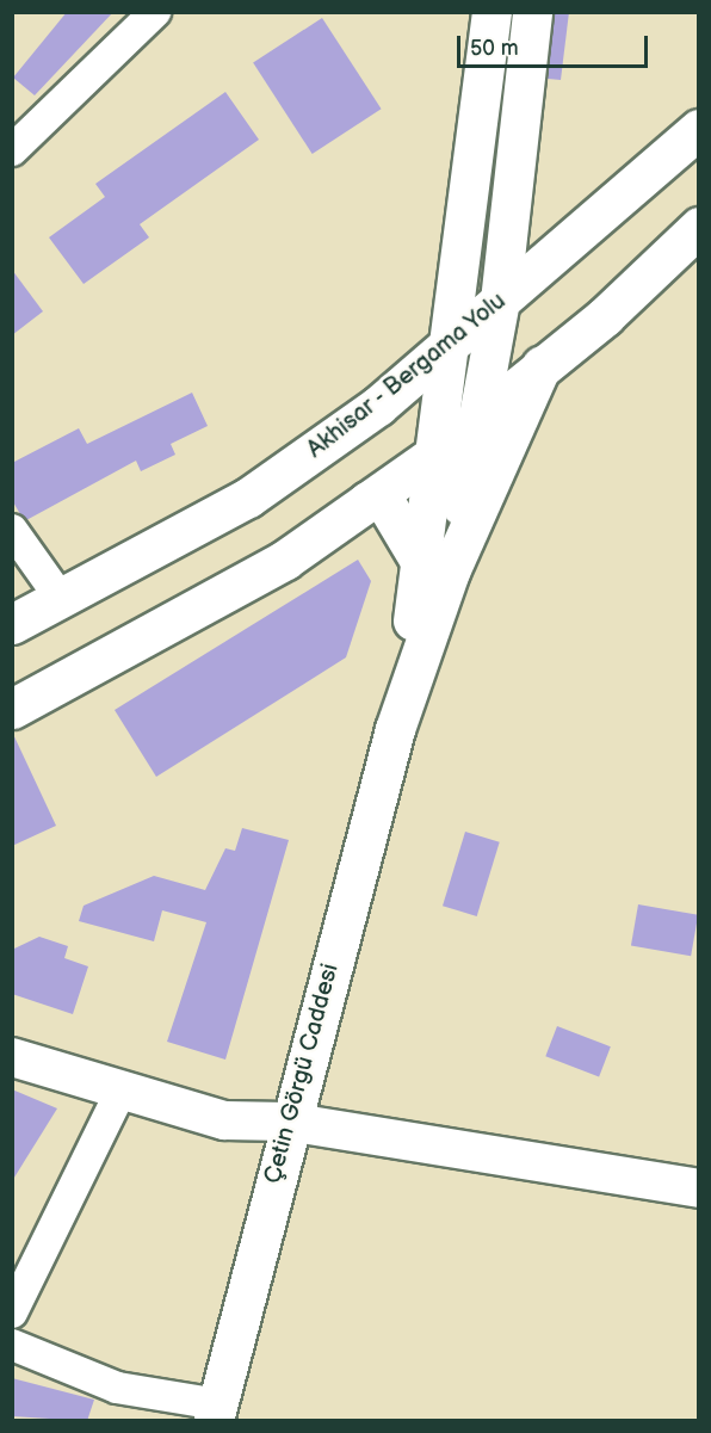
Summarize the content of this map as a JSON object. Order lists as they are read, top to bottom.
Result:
{
  "streets": {
    "main road": ["Akhisar - Bergama Yolu", "Çetin Görgü Caddesi"]
  },
  "scale_bar": "50 m"
}
